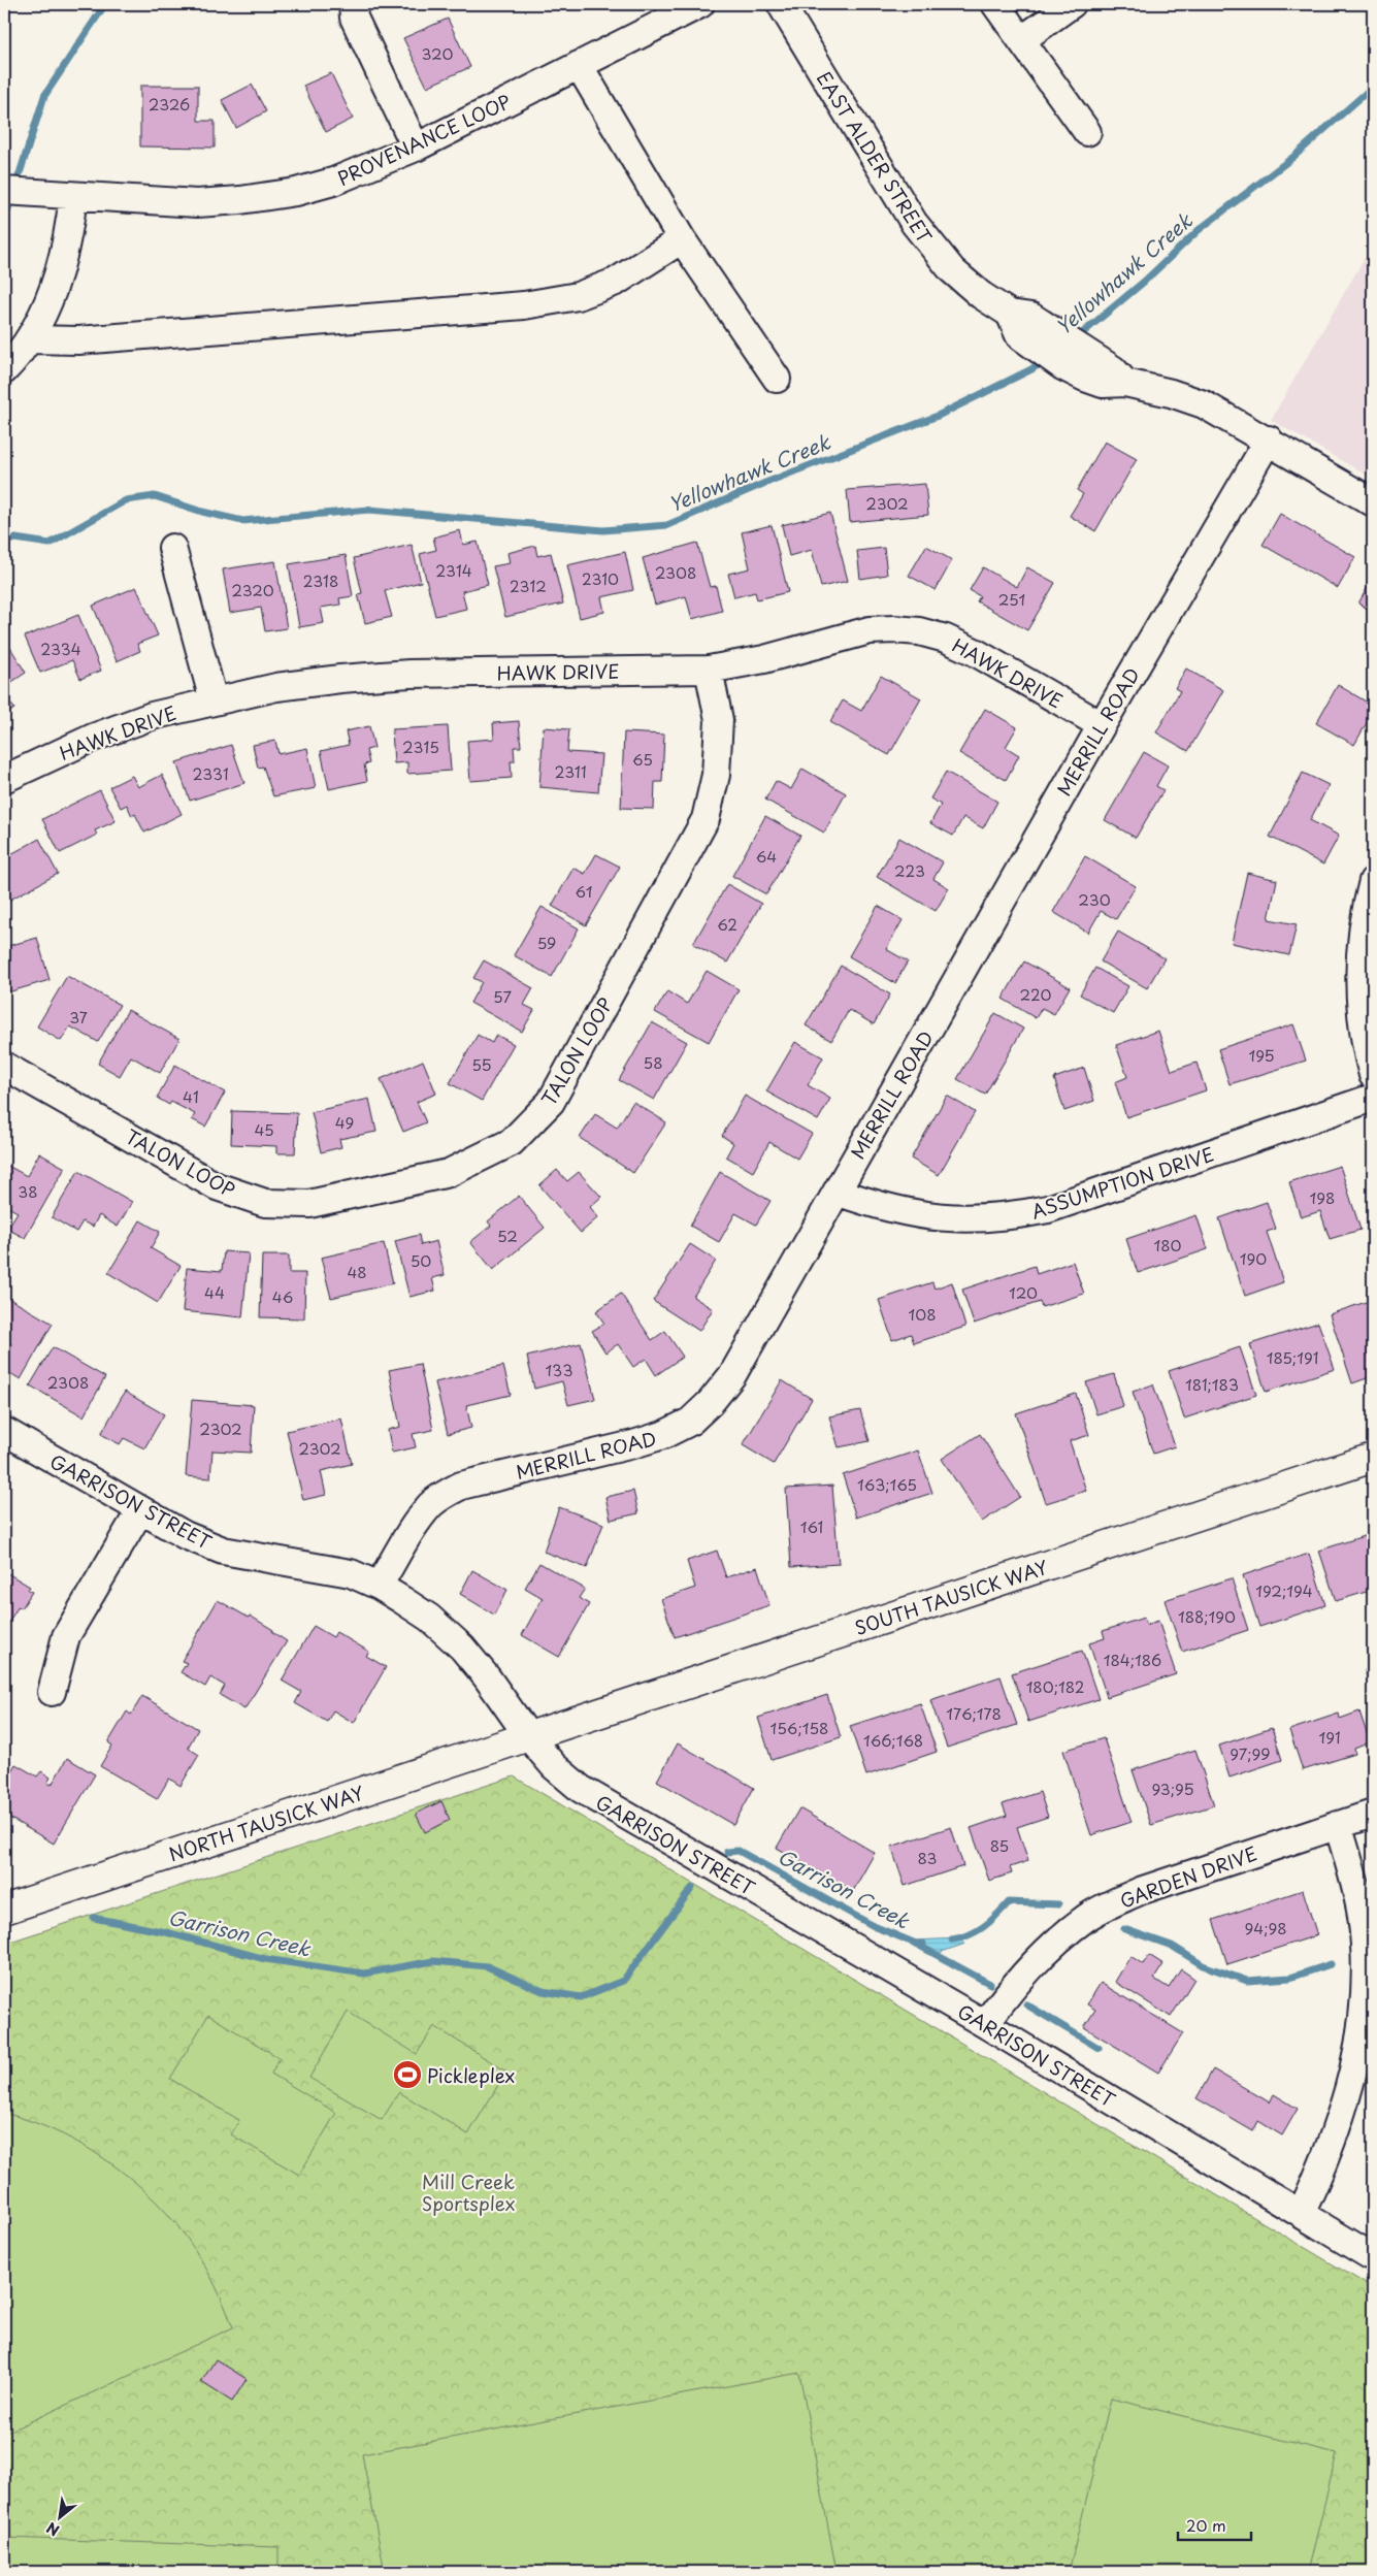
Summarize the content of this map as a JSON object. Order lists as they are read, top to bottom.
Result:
{
  "streets": {
    "main road": ["SOUTH TAUSICK WAY", "NORTH TAUSICK WAY"],
    "street": [
      "PROVENANCE LOOP",
      "EAST ALDER STREET",
      "HAWK DRIVE",
      "MERRILL ROAD",
      "TALON LOOP",
      "ASSUMPTION DRIVE",
      "GARRISON STREET",
      "GARDEN DRIVE"
    ]
  },
  "crossings": [
    ["EAST ALDER STREET", "MERRILL ROAD"],
    ["HAWK DRIVE", "MERRILL ROAD"],
    ["HAWK DRIVE", "TALON LOOP"],
    ["MERRILL ROAD", "ASSUMPTION DRIVE"],
    ["MERRILL ROAD", "GARRISON STREET"],
    ["GARRISON STREET", "SOUTH TAUSICK WAY"],
    ["GARRISON STREET", "NORTH TAUSICK WAY"],
    ["GARRISON STREET", "GARDEN DRIVE"],
    ["SOUTH TAUSICK WAY", "NORTH TAUSICK WAY"]
  ],
  "water": ["Yellowhawk Creek", "Garrison Creek"],
  "parks": ["Mill Creek Sportsplex"],
  "places": {
    "sports": ["Pickleplex"]
  },
  "house_numbers": [
    "320",
    "2326",
    "2302",
    "2314",
    "2308",
    "2310",
    "2318",
    "2312",
    "2320",
    "251",
    "2334",
    "2315",
    "65",
    "2311",
    "2331",
    "64",
    "223",
    "61",
    "230",
    "62",
    "59",
    "220",
    "57",
    "37",
    "195",
    "58",
    "55",
    "41",
    "49",
    "45",
    "38",
    "198",
    "52",
    "180",
    "190",
    "50",
    "48",
    "44",
    "120",
    "46",
    "108",
    "185;191",
    "133",
    "2308",
    "181;183",
    "2302",
    "2302",
    "163;165",
    "161",
    "192;194",
    "188;190",
    "184;186",
    "180;182",
    "176;178",
    "156;158",
    "191",
    "166;168",
    "97;99",
    "93;95",
    "85",
    "83",
    "94;98"
  ],
  "scale_bar": "20 m",
  "north": "bottom left"
}
